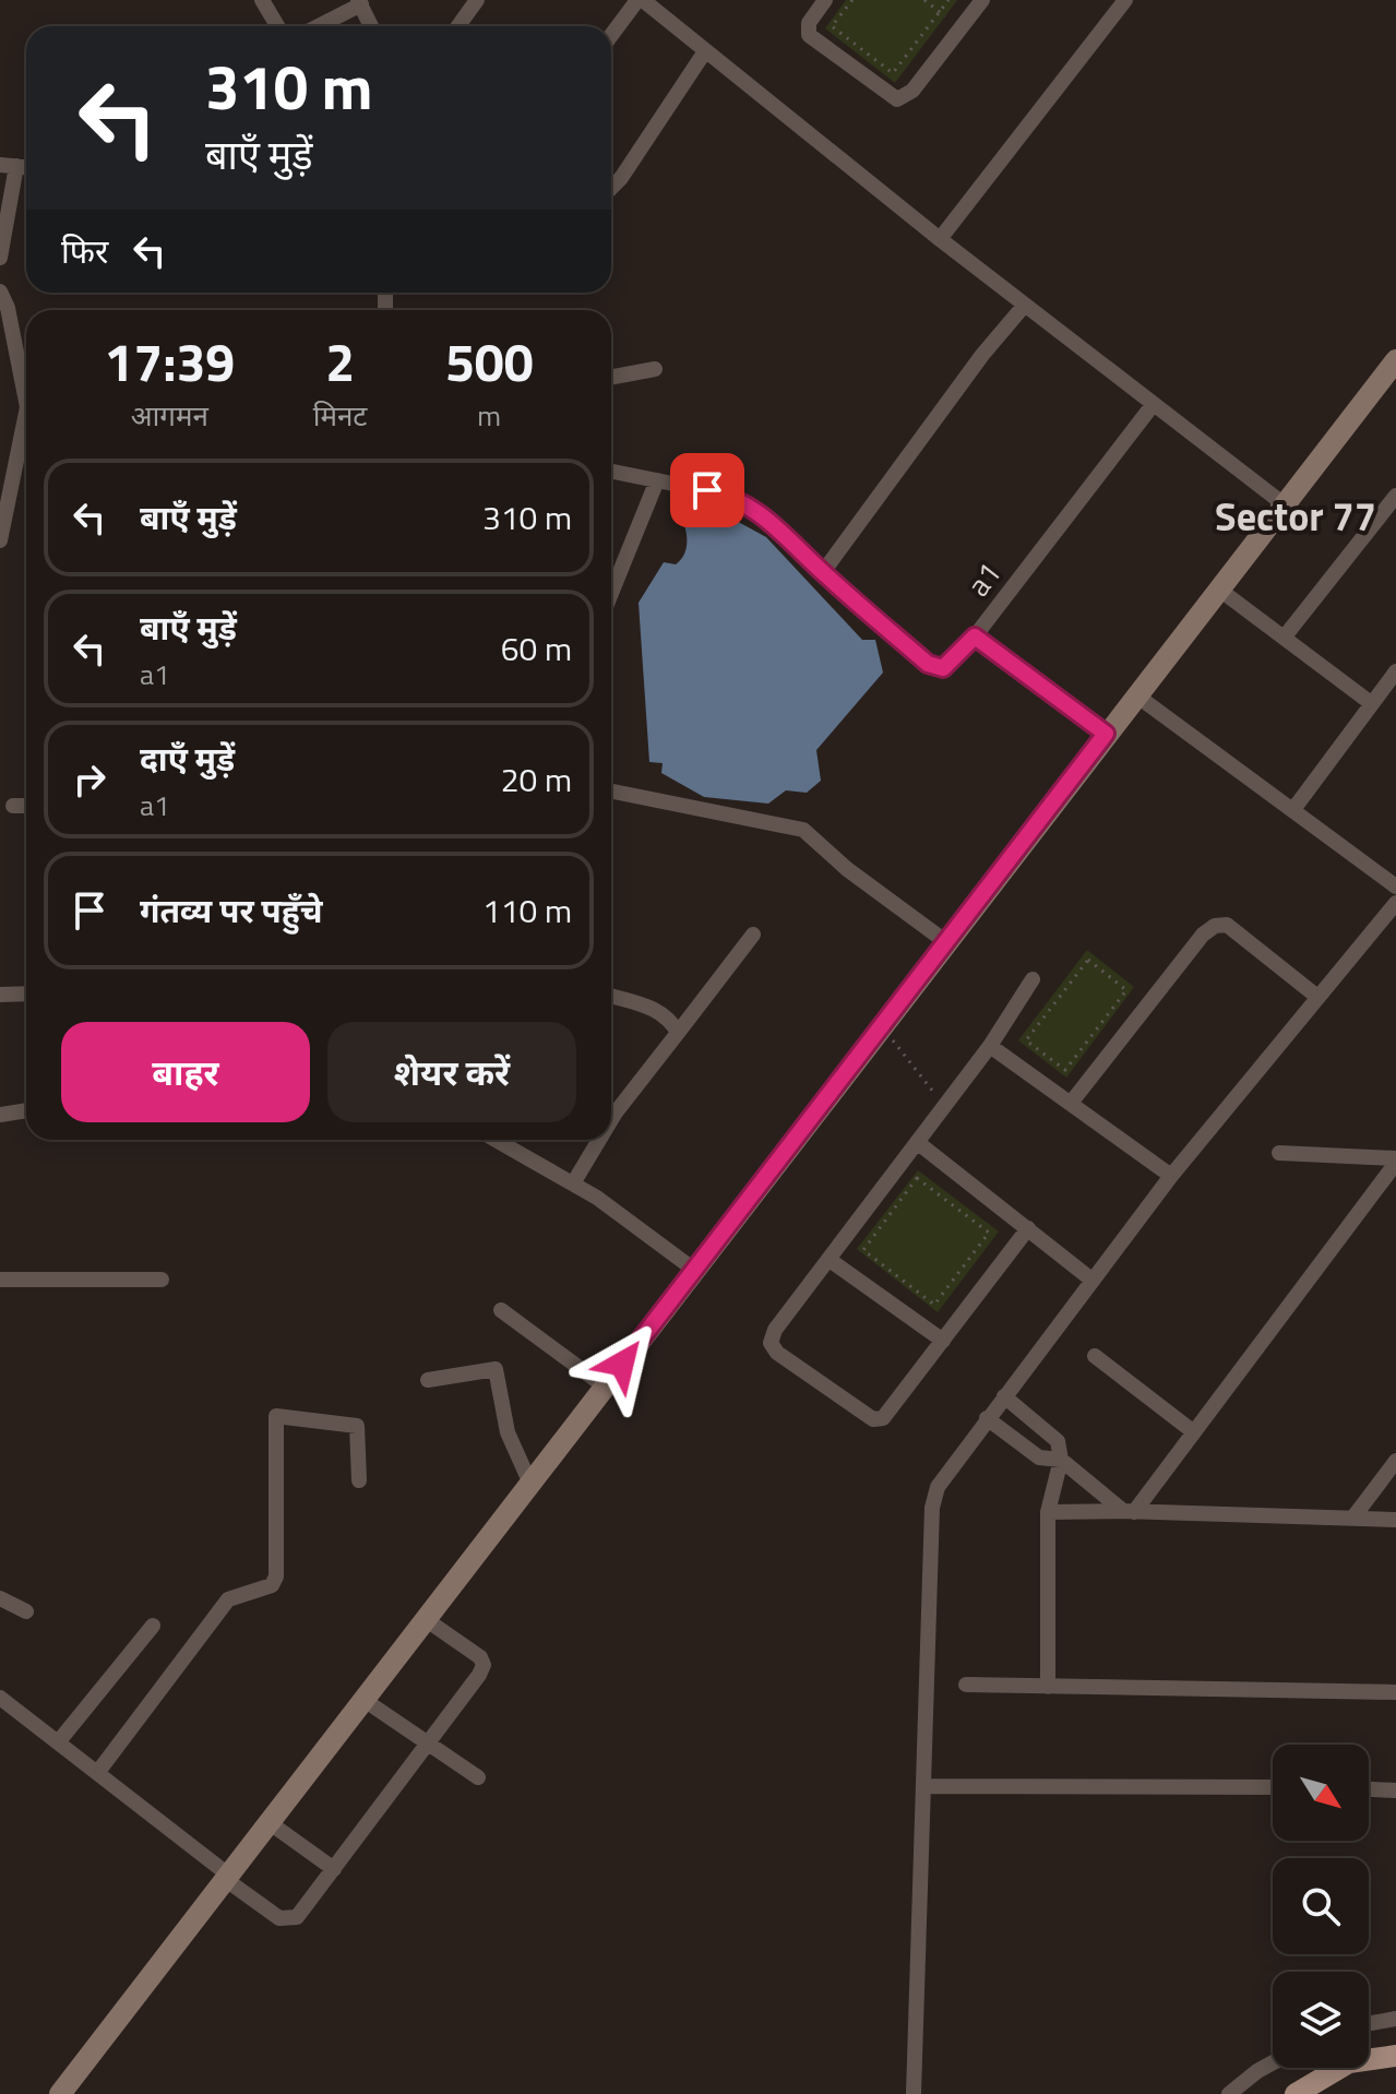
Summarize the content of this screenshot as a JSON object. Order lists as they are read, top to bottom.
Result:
{
  "streets": {
    "street": ["a1"]
  },
  "districts": ["Sector 77"],
  "north": "bottom right",
  "page": {
    "turn": ["310 m", "बाएँ मुड़ें"],
    "then": "फिर",
    "eta": [
      "17:39",
      "आगमन",
      "2",
      "मिनट",
      "500",
      "m"
    ],
    "list": [
      {
        "name": "बाएँ मुड़ें",
        "value": "310 m"
      },
      {
        "name": "बाएँ मुड़ें",
        "note": "a1",
        "value": "60 m"
      },
      {
        "name": "दाएँ मुड़ें",
        "note": "a1",
        "value": "20 m"
      },
      {
        "name": "गंतव्य पर पहुँचे",
        "value": "110 m"
      }
    ],
    "buttons": ["बाहर", "शेयर करें"]
  }
}
